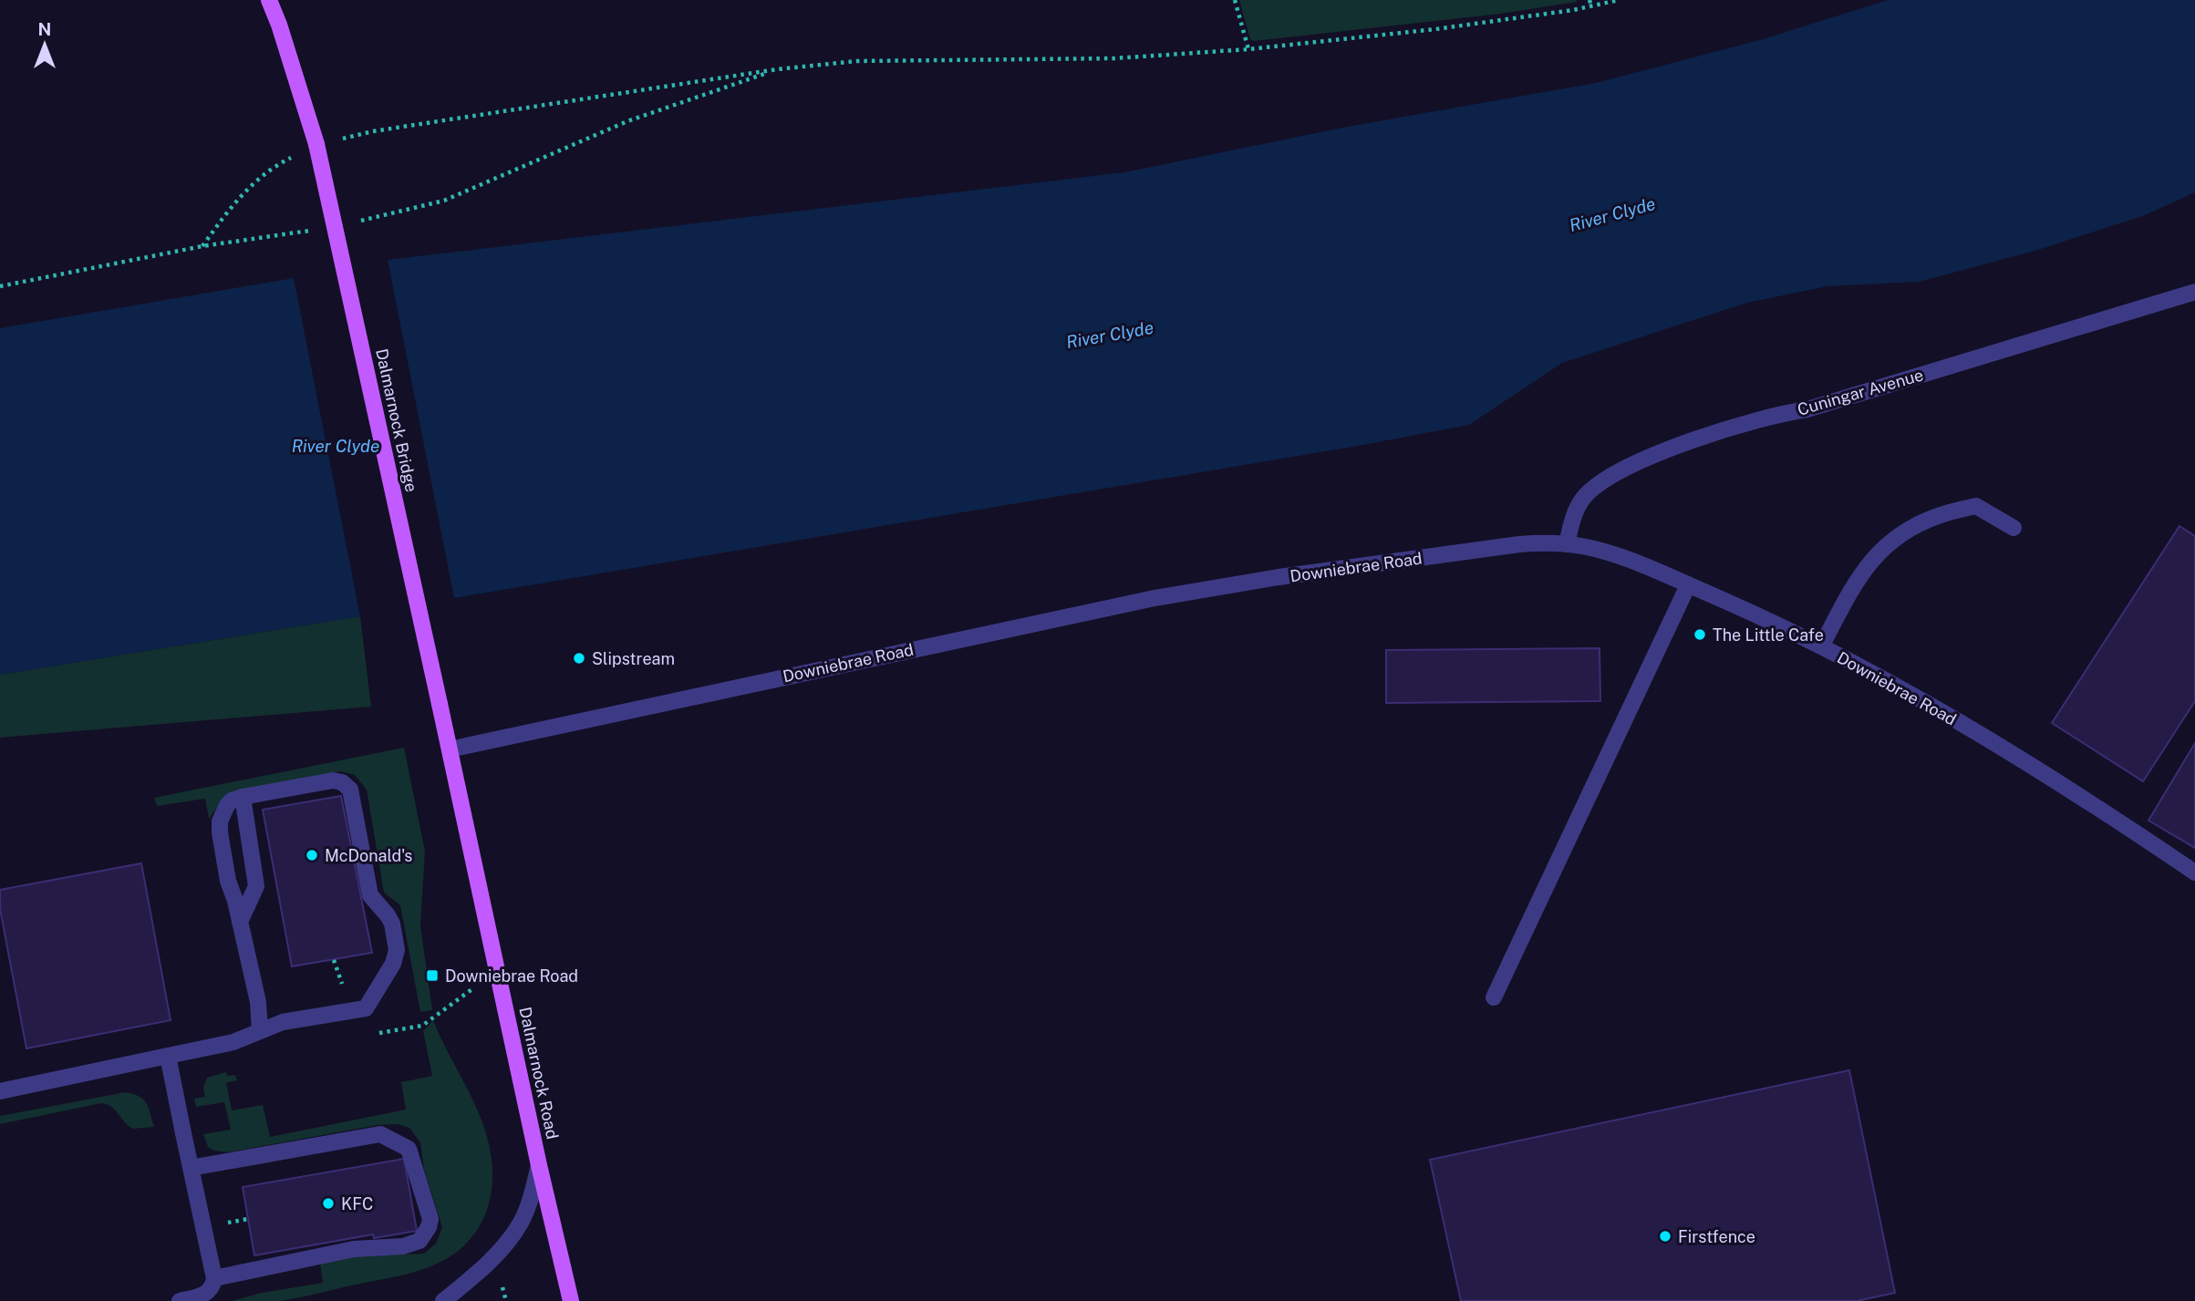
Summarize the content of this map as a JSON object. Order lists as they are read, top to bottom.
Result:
{
  "streets": {
    "main road": ["Dalmarnock Bridge", "Dalmarnock Road"],
    "street": ["Cuningar Avenue", "Downiebrae Road"]
  },
  "crossings": [
    ["Cuningar Avenue", "Downiebrae Road"],
    ["Dalmarnock Bridge", "Dalmarnock Road"],
    ["Downiebrae Road", "Dalmarnock Road"]
  ],
  "water": ["River Clyde"],
  "places": {
    "other": [
      "The Little Cafe",
      "Slipstream",
      "McDonald's",
      "KFC",
      "Firstfence"
    ],
    "transit": ["Downiebrae Road"]
  },
  "north": "top"
}
